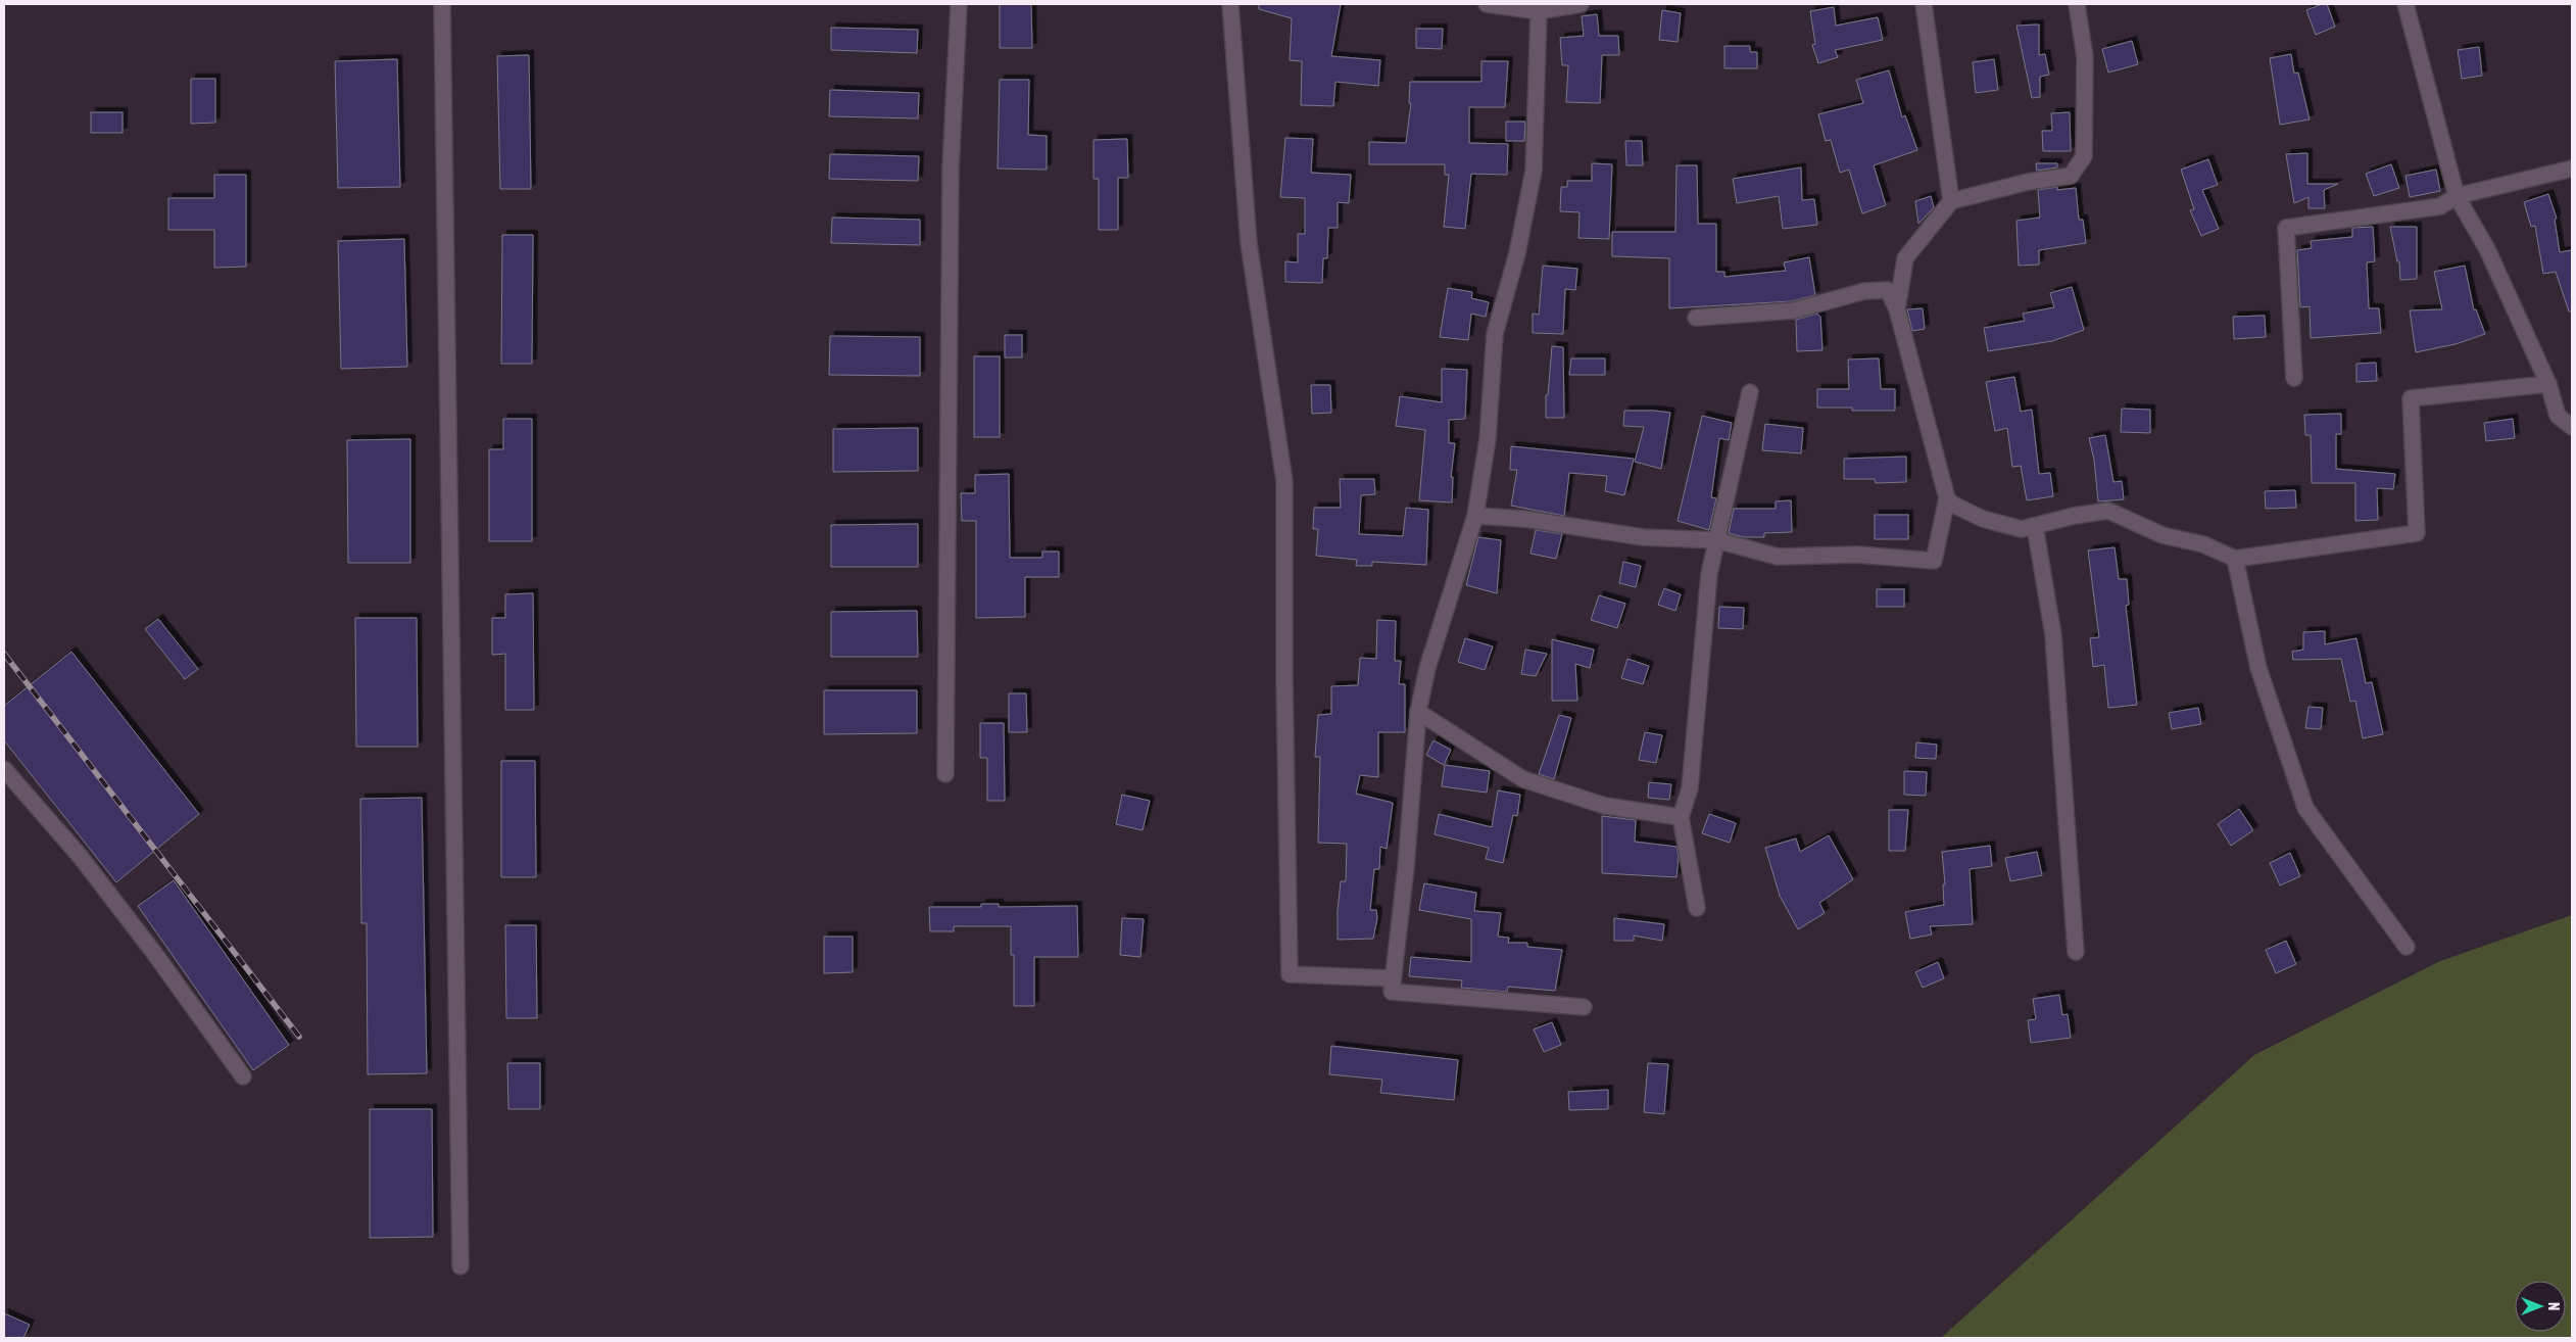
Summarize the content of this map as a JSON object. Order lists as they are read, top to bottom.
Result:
{
  "north": "right"
}
